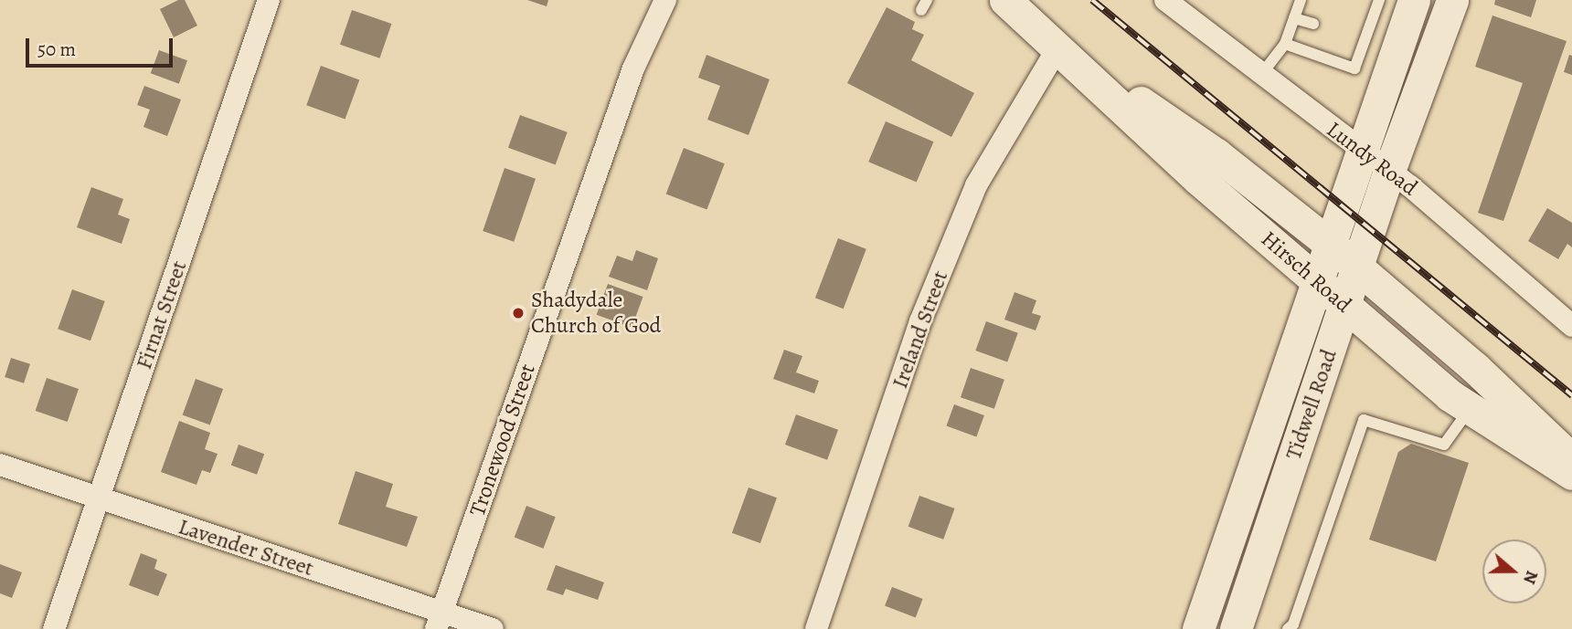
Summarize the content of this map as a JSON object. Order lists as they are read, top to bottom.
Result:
{
  "streets": {
    "main road": ["Hirsch Road", "Tidwell Road"],
    "street": [
      "Lundy Road",
      "Firnat Street",
      "Ireland Street",
      "Tronewood Street",
      "Lavender Street"
    ]
  },
  "crossings": [
    ["Lundy Road", "Tidwell Road"],
    ["Hirsch Road", "Ireland Street"],
    ["Hirsch Road", "Tidwell Road"],
    ["Firnat Street", "Lavender Street"],
    ["Tronewood Street", "Lavender Street"]
  ],
  "places": ["Shadydale Church of God"],
  "scale_bar": "50 m",
  "north": "right"
}
